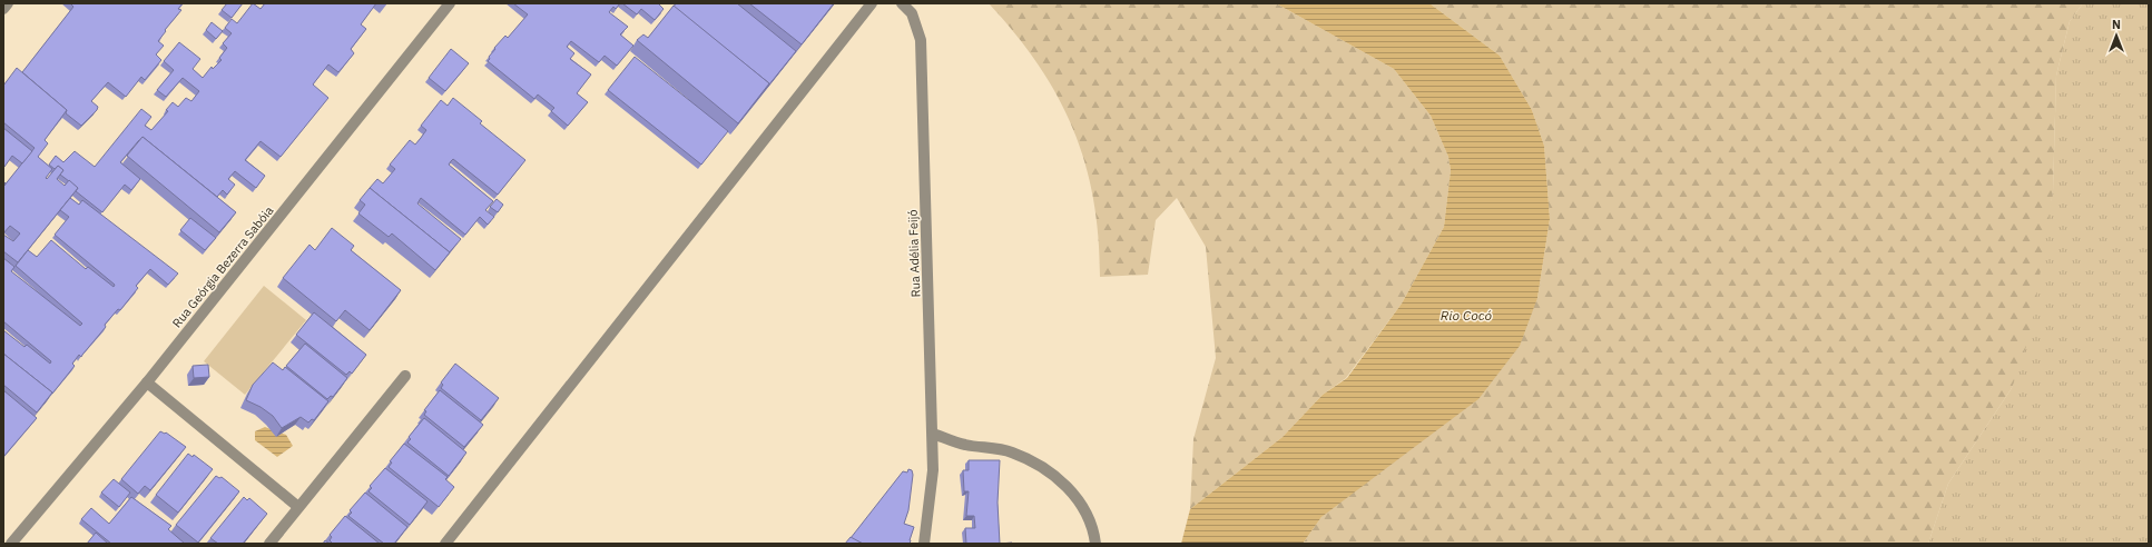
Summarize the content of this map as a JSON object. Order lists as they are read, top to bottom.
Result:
{
  "streets": {
    "street": ["Rua Adélia Feijó", "Rua Geórgia Bezerra Sabóia"]
  },
  "water": ["Rio Cocó"],
  "north": "top"
}
